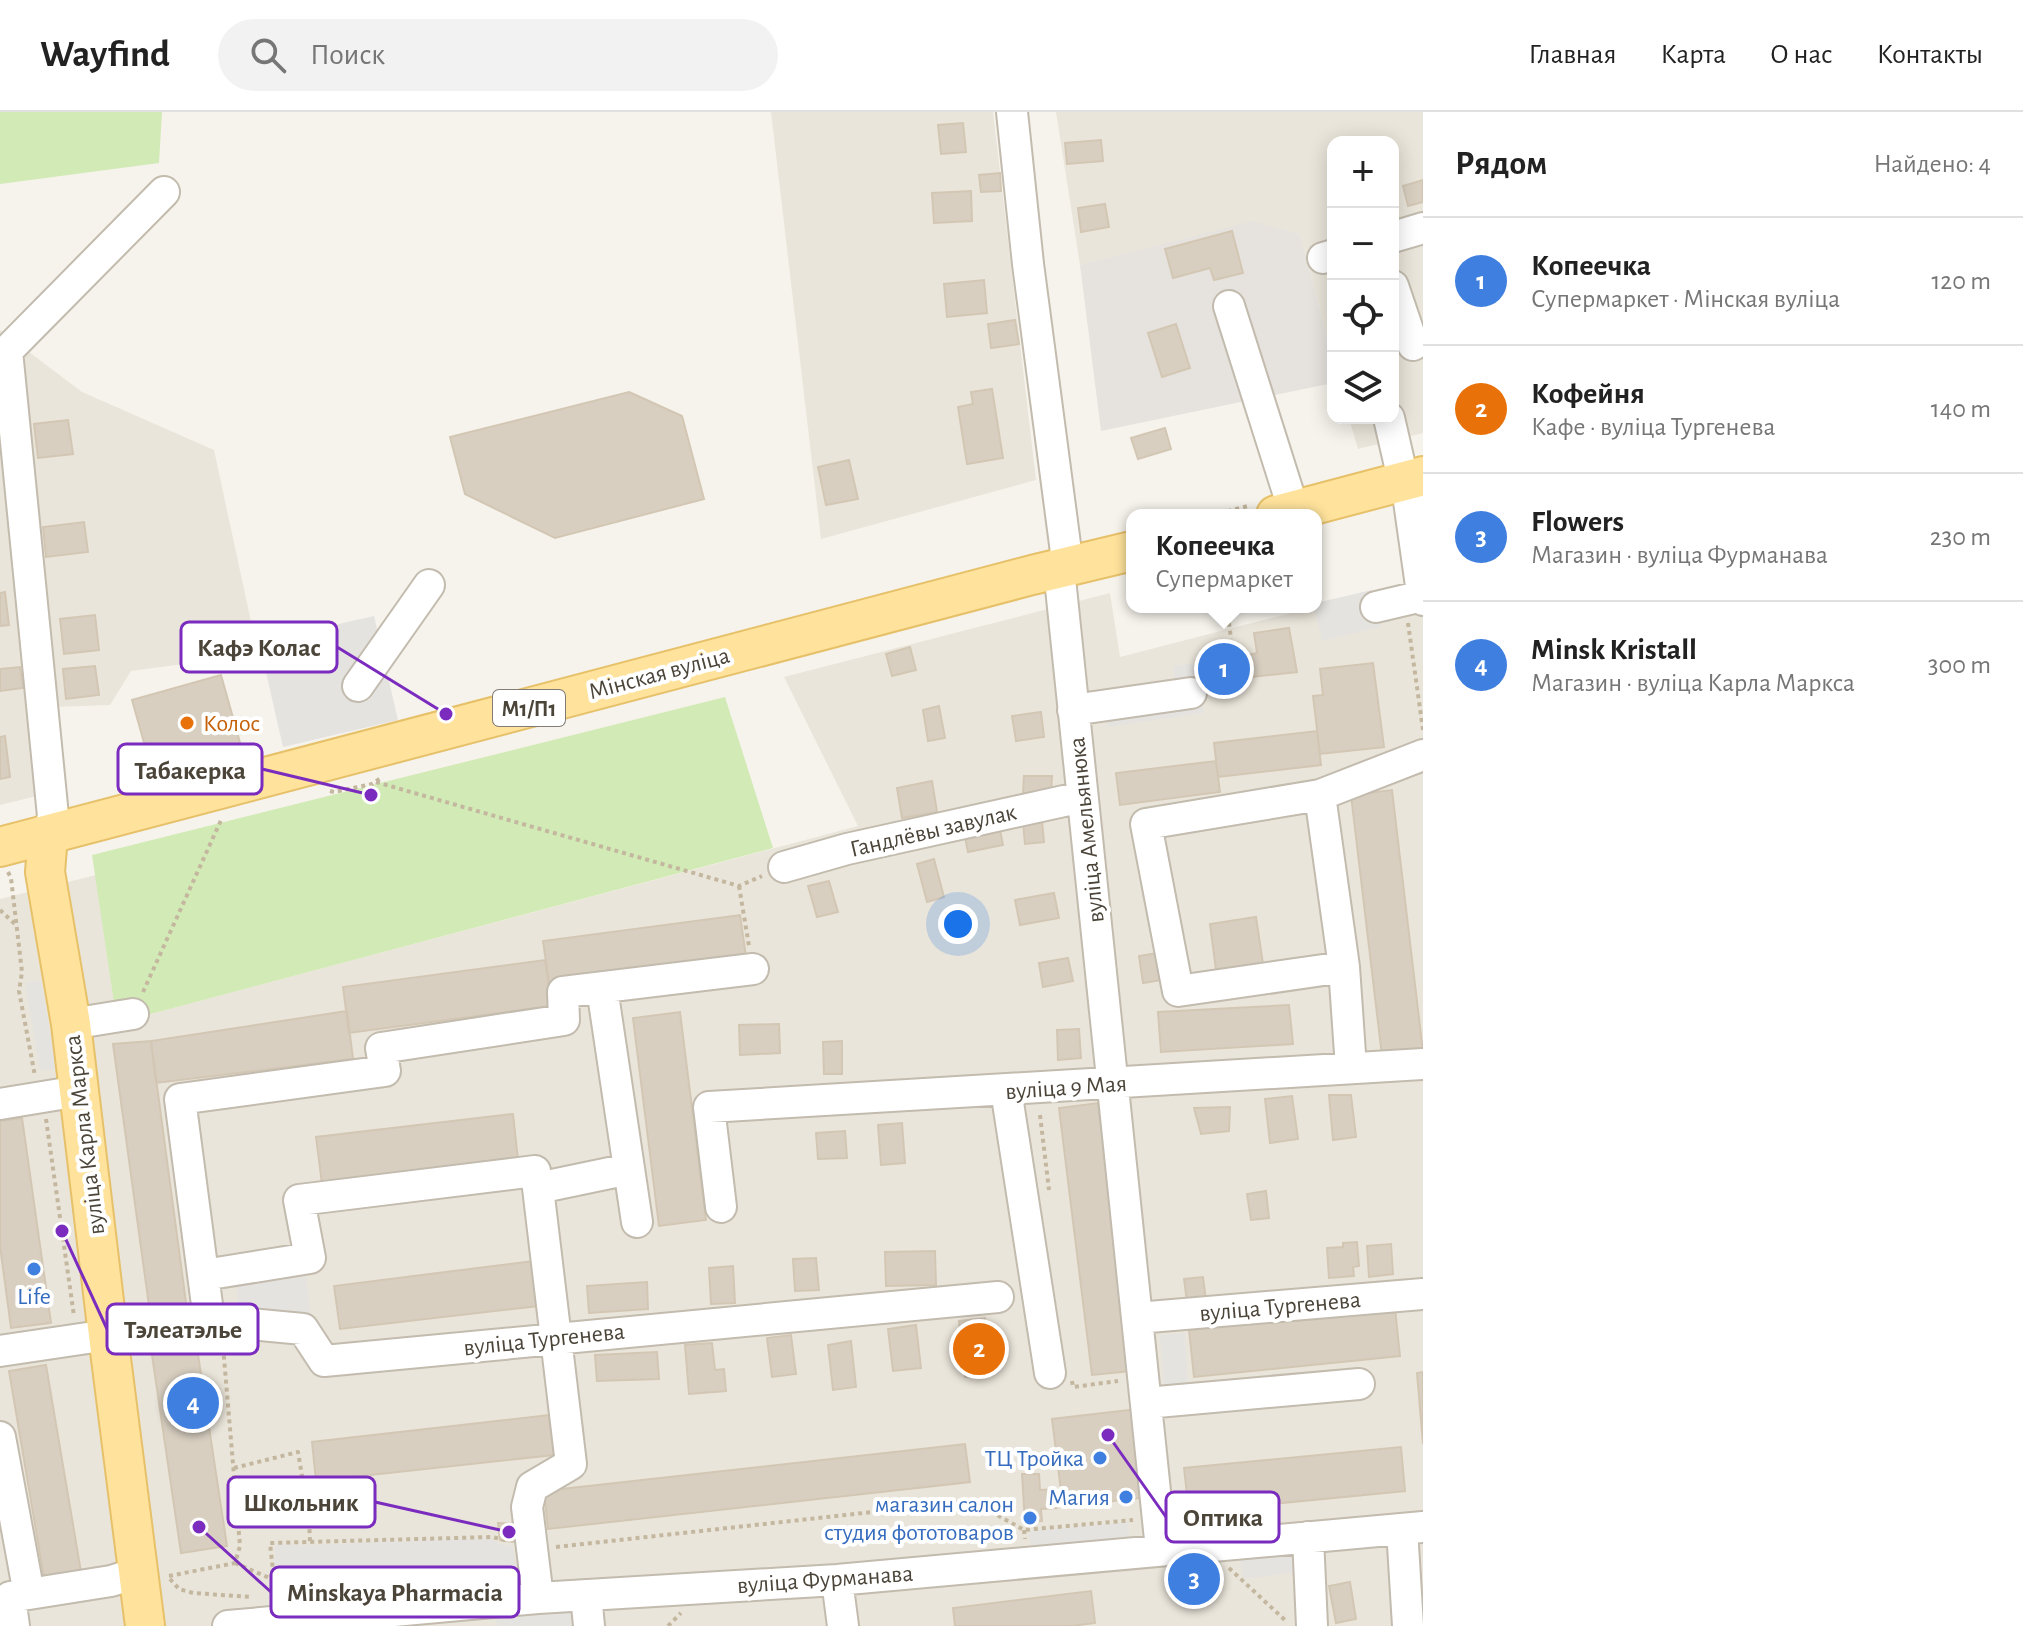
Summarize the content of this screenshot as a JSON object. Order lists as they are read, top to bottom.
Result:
{
  "streets": {
    "main road": ["Мінская вуліца", "М1/П1", "вуліца Карла Маркса"],
    "street": [
      "Гандлёвы завулак",
      "вуліца Амельянюка",
      "вуліца 9 Мая",
      "вуліца Тургенева",
      "вуліца Фурманава"
    ]
  },
  "crossings": [
    ["Мінская вуліца", "вуліца Амельянюка"],
    ["Мінская вуліца", "вуліца Карла Маркса"],
    ["Гандлёвы завулак", "вуліца Амельянюка"],
    ["вуліца Амельянюка", "вуліца 9 Мая"],
    ["вуліца Амельянюка", "вуліца Тургенева"],
    ["вуліца Амельянюка", "вуліца Фурманава"],
    ["вуліца Карла Маркса", "вуліца Тургенева"]
  ],
  "places": [
    "Кафэ Колас",
    "Колос",
    "Табакерка",
    "Тэлеатэлье",
    "Life",
    "Оптика",
    "ТЦ Тройка",
    "Магия",
    "магазин салон студия фототоваров",
    "Minskaya Pharmacia",
    "Школьник"
  ],
  "page": {
    "header": "Wayfind",
    "search": "Поиск",
    "nav": [
      "Главная",
      "Карта",
      "О нас",
      "Контакты"
    ],
    "heading": ["Рядом", "Найдено: 4"],
    "map_buttons": ["+", "−"],
    "list": [
      {
        "mark": "1",
        "name": "Копеечка",
        "note": "Супермаркет · Мінская вуліца",
        "value": "120 m"
      },
      {
        "mark": "2",
        "name": "Кофейня",
        "note": "Кафе · вуліца Тургенева",
        "value": "140 m"
      },
      {
        "mark": "3",
        "name": "Flowers",
        "note": "Магазин · вуліца Фурманава",
        "value": "230 m"
      },
      {
        "mark": "4",
        "name": "Minsk Kristall",
        "note": "Магазин · вуліца Карла Маркса",
        "value": "300 m"
      }
    ],
    "popup": ["Копеечка", "Супермаркет"],
    "pins": [
      "1",
      "2",
      "4",
      "3"
    ]
  }
}
